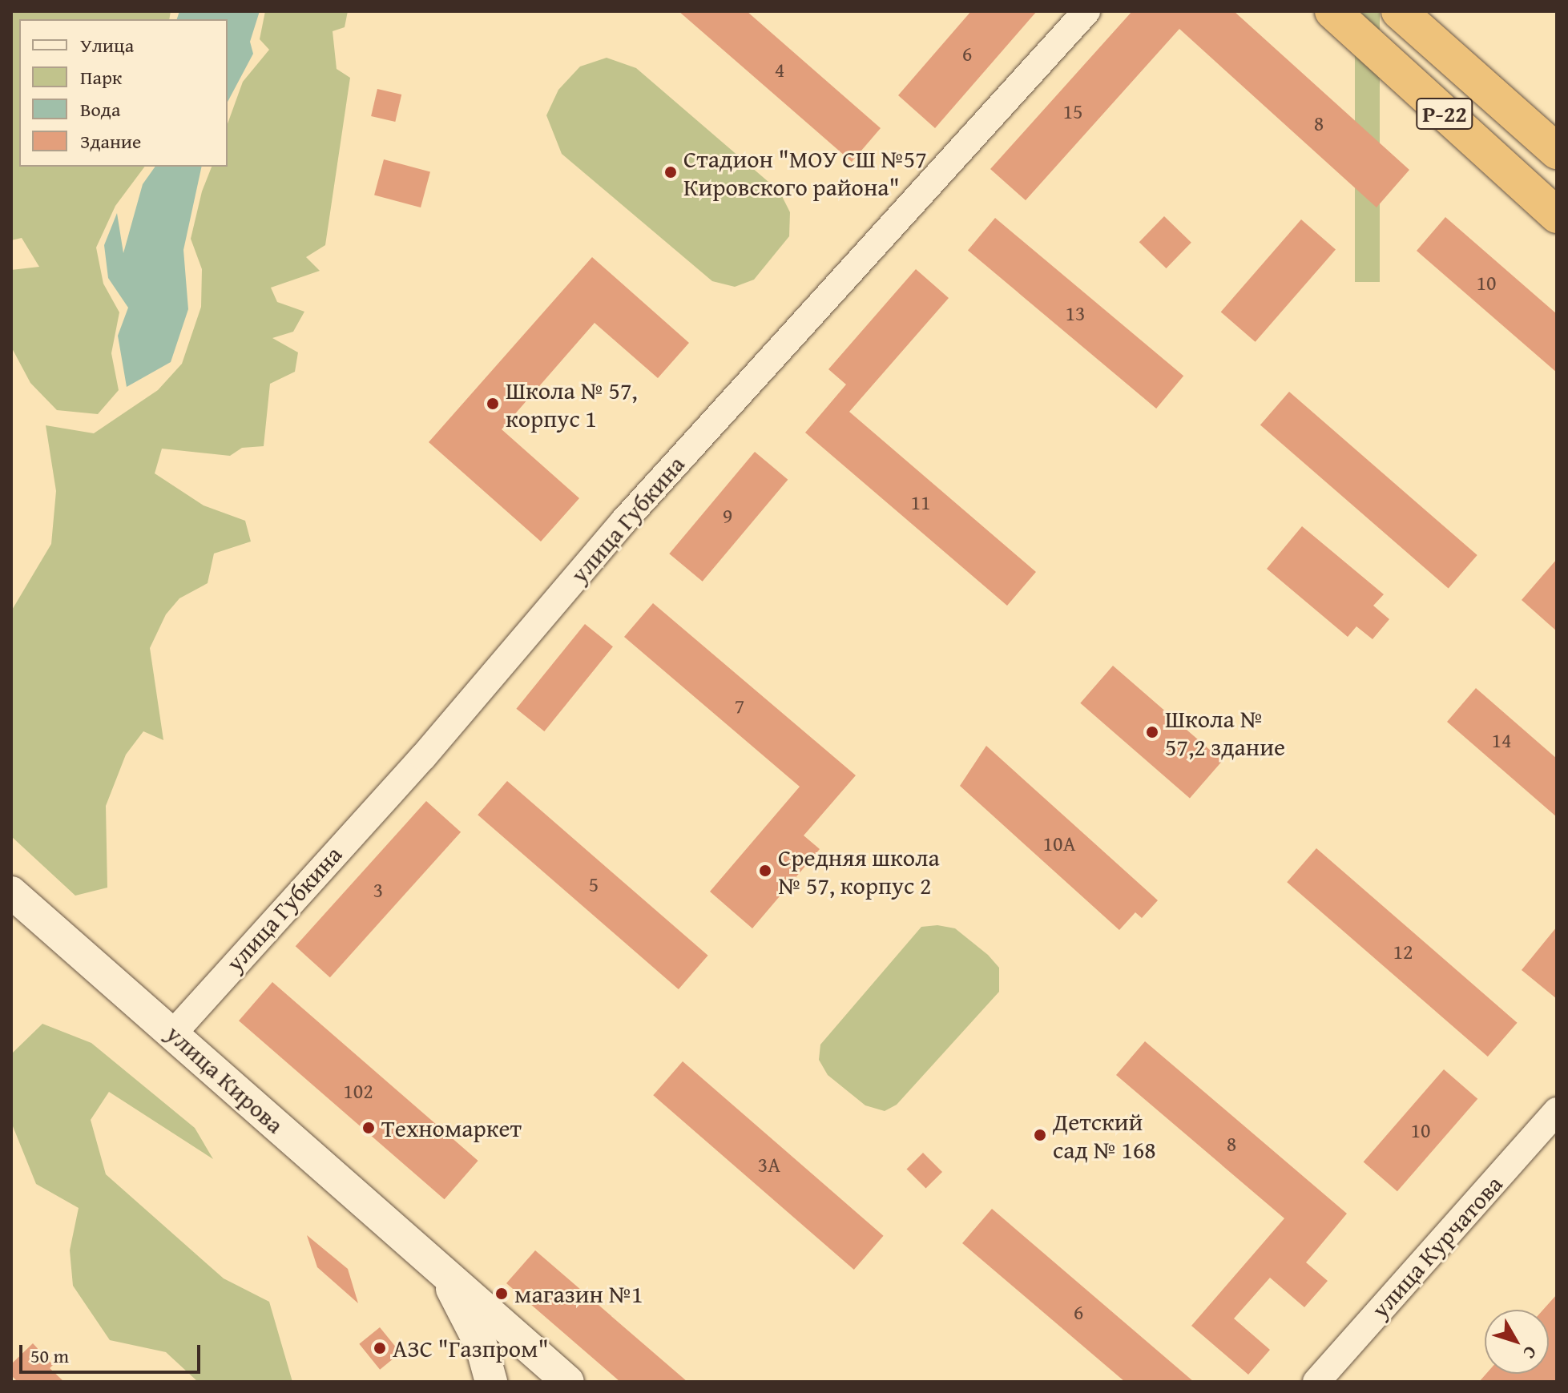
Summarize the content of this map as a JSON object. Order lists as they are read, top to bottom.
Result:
{
  "streets": {
    "highway": ["Р-22"],
    "main road": ["улица Кирова"],
    "street": ["улица Губкина", "улица Курчатова"]
  },
  "crossings": [
    ["улица Губкина", "улица Кирова"]
  ],
  "places": [
    "Стадион \"МОУ СШ №57 Кировского района\"",
    "Школа № 57, корпус 1",
    "Школа № 57,2 здание",
    "Средняя школа № 57, корпус 2",
    "Техномаркет",
    "Детский сад № 168",
    "магазин №1",
    "АЗС \"Газпром\""
  ],
  "house_numbers": [
    "6",
    "4",
    "15",
    "8",
    "10",
    "13",
    "11",
    "9",
    "7",
    "14",
    "10А",
    "5",
    "3",
    "12",
    "102",
    "10",
    "8",
    "3А",
    "6"
  ],
  "legend": [
    "Улица",
    "Парк",
    "Вода",
    "Здание"
  ],
  "scale_bar": "50 m",
  "north": "bottom right"
}
